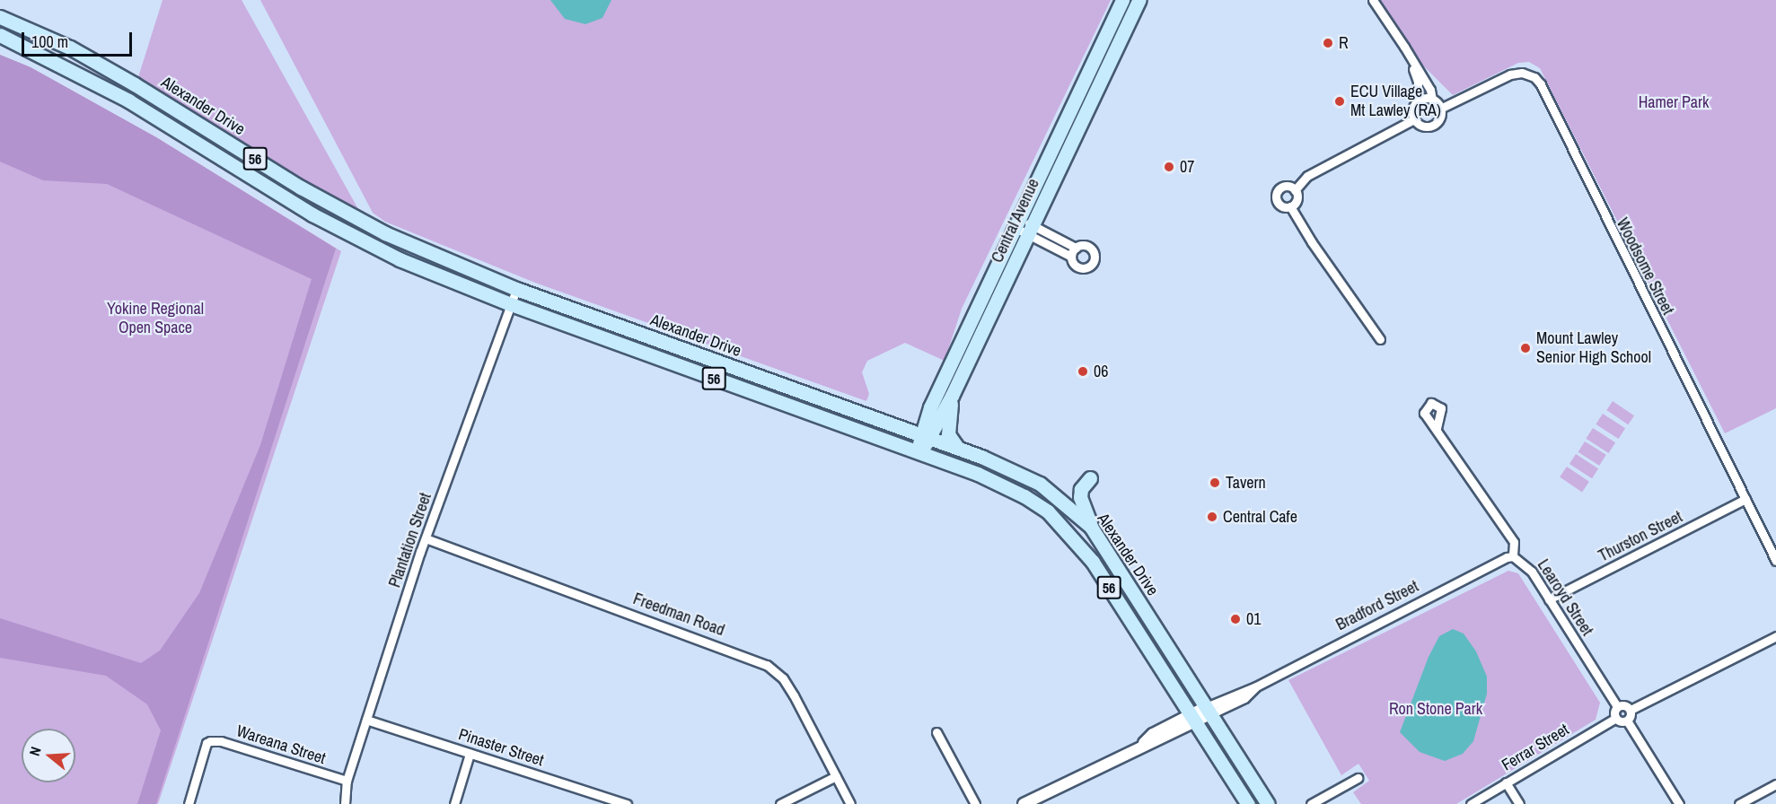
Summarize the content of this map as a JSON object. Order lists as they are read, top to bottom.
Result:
{
  "streets": {
    "main road": ["Alexander Drive", "56", "Central Avenue"],
    "street": [
      "Woodsome Street",
      "Thurston Street",
      "Plantation Street",
      "Learoyd Street",
      "Bradford Street",
      "Freedman Road",
      "Wareana Street",
      "Pinaster Street",
      "Ferrar Street"
    ]
  },
  "crossings": [
    ["Alexander Drive", "Central Avenue"],
    ["Alexander Drive", "Plantation Street"],
    ["Alexander Drive", "Bradford Street"],
    ["Woodsome Street", "Thurston Street"],
    ["Thurston Street", "Learoyd Street"],
    ["Plantation Street", "Freedman Road"],
    ["Plantation Street", "Wareana Street"],
    ["Plantation Street", "Pinaster Street"],
    ["Learoyd Street", "Bradford Street"]
  ],
  "parks": ["Hamer Park", "Yokine Regional Open Space", "Ron Stone Park"],
  "places": [
    "R",
    "ECU Village Mt Lawley (RA)",
    "07",
    "Mount Lawley Senior High School",
    "06",
    "Tavern",
    "Central Cafe",
    "01"
  ],
  "scale_bar": "100 m",
  "north": "left"
}
